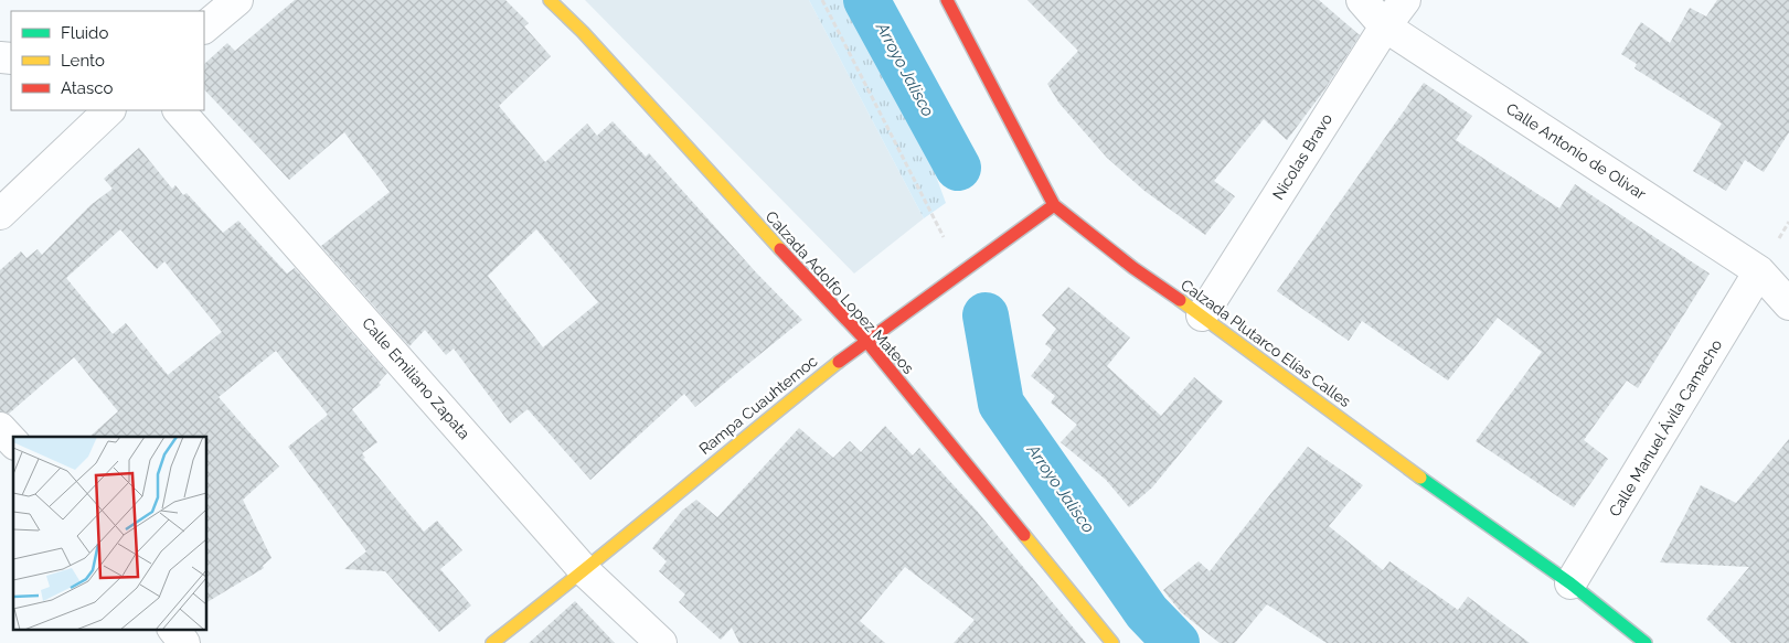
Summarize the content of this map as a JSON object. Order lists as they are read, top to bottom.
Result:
{
  "streets": {
    "main road": ["Calzada Adolfo Lopez Mateos", "Calzada Plutarco Elías Calles", "Rampa Cuauhtemoc"],
    "street": [
      "Calle Antonio de Olivar",
      "Nicolas Bravo",
      "Calle Emiliano Zapata",
      "Calle Manuel Ávila Camacho"
    ]
  },
  "crossings": [
    ["Calle Antonio de Olivar", "Nicolas Bravo"],
    ["Calle Antonio de Olivar", "Calle Manuel Ávila Camacho"],
    ["Nicolas Bravo", "Calzada Plutarco Elías Calles"],
    ["Calzada Adolfo Lopez Mateos", "Rampa Cuauhtemoc"],
    ["Calzada Plutarco Elías Calles", "Rampa Cuauhtemoc"],
    ["Calzada Plutarco Elías Calles", "Calle Manuel Ávila Camacho"],
    ["Calle Emiliano Zapata", "Rampa Cuauhtemoc"]
  ],
  "water": ["Arroyo Jalisco"],
  "legend": ["Fluido", "Lento", "Atasco"]
}
